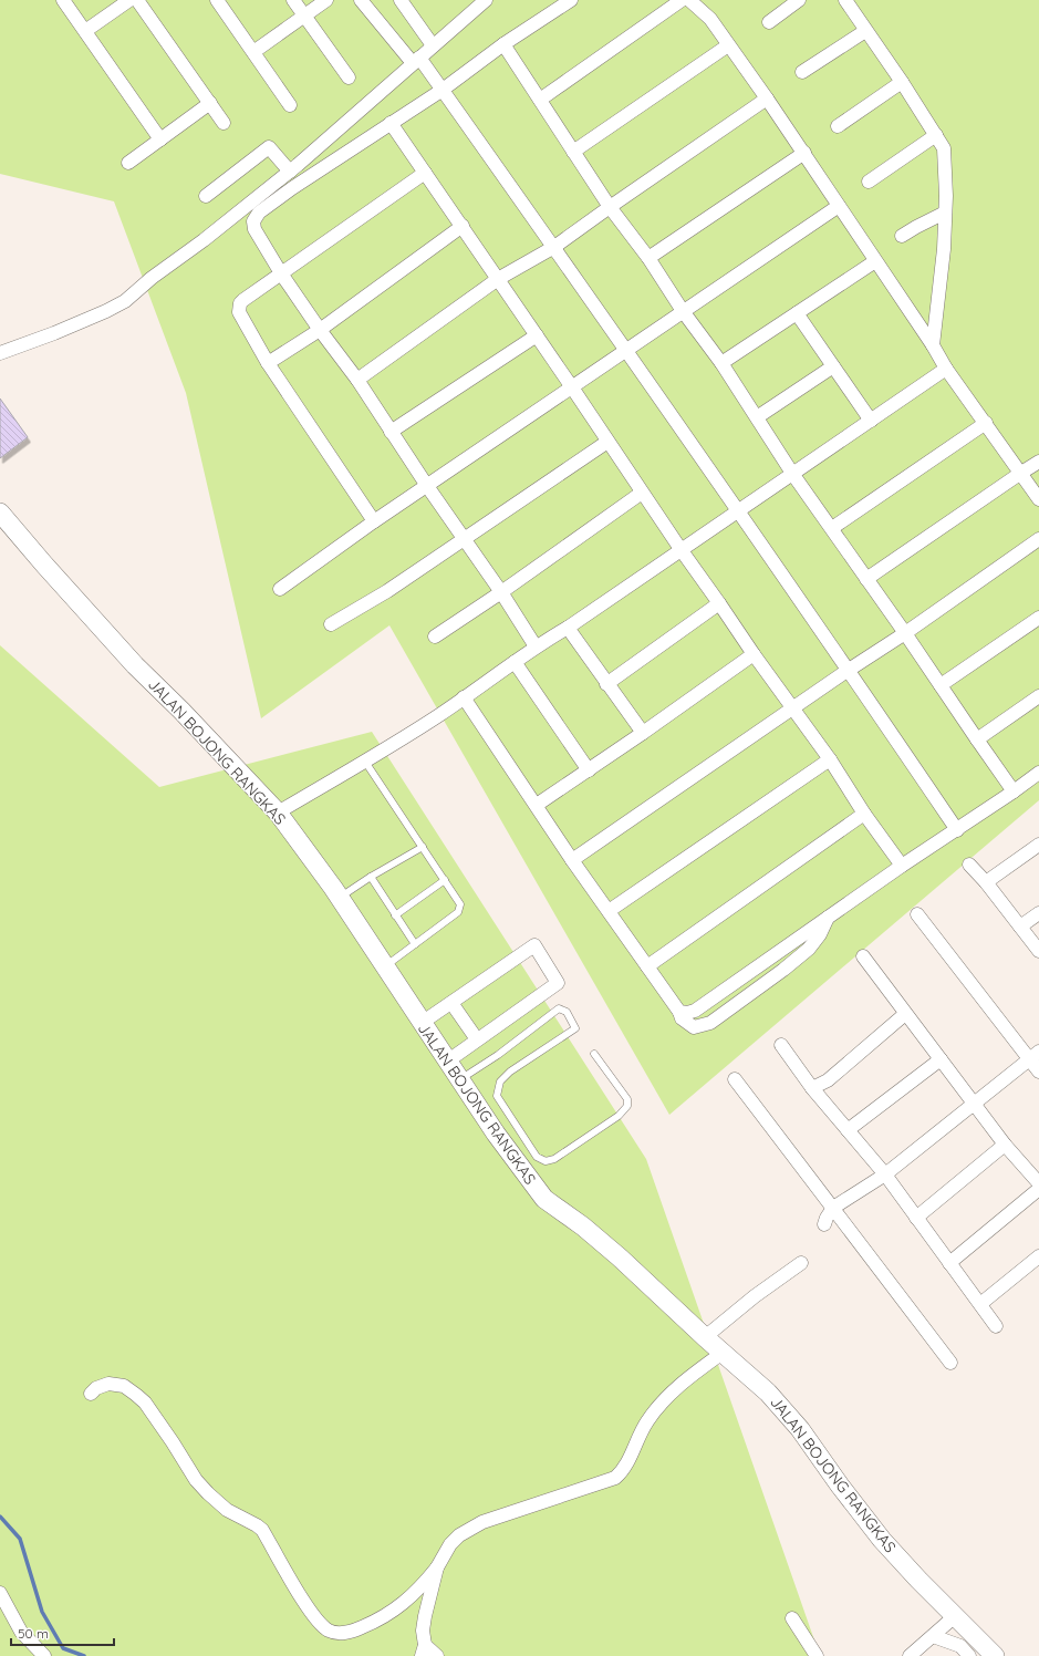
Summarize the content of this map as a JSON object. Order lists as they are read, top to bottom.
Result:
{
  "streets": {
    "main road": ["JALAN BOJONG RANGKAS"]
  },
  "scale_bar": "50 m"
}
